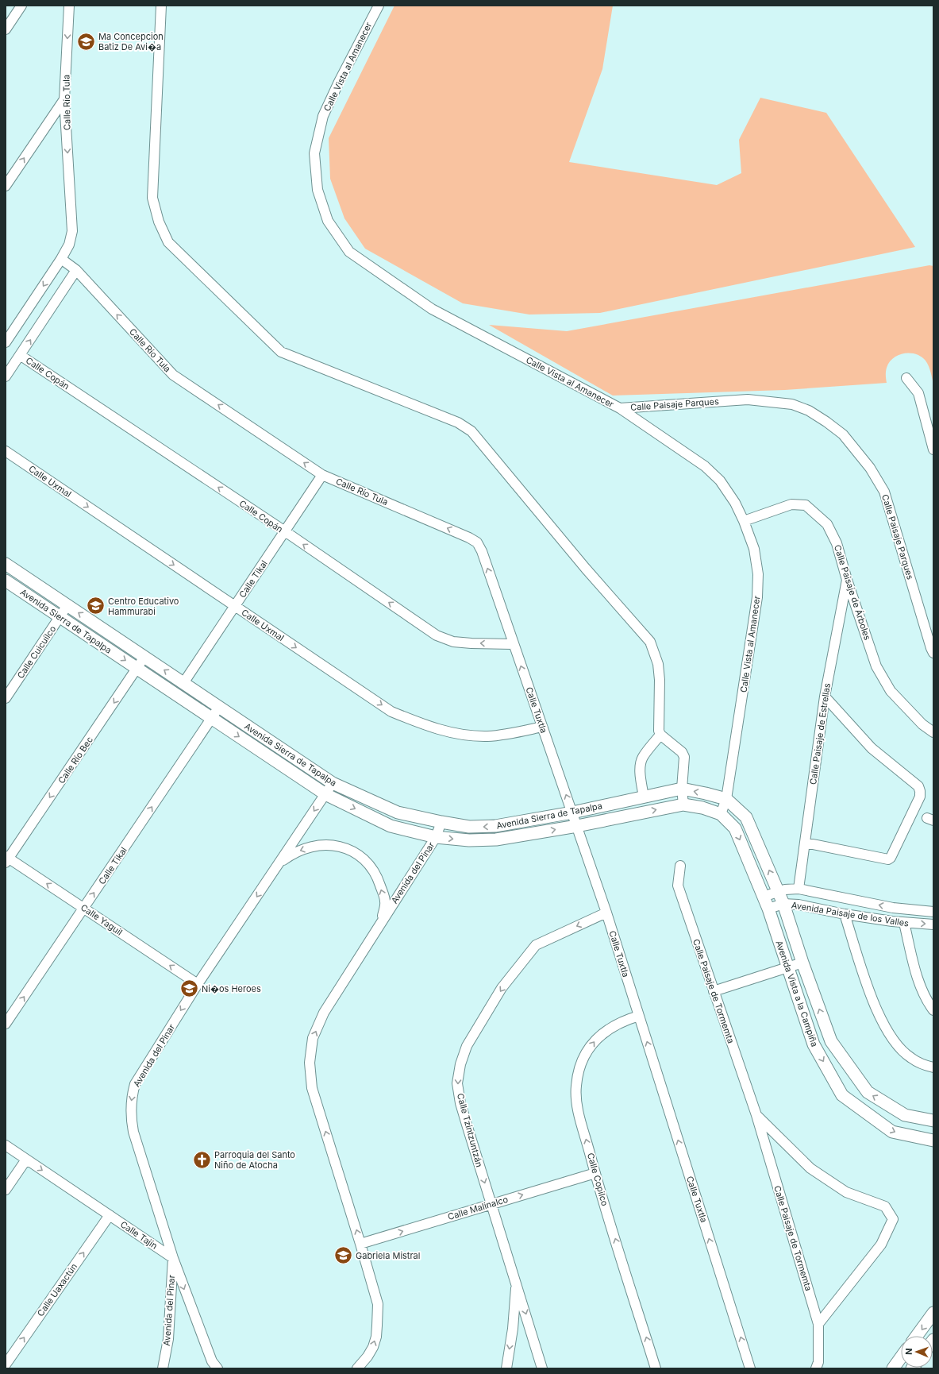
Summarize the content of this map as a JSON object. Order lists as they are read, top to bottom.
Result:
{
  "streets": {
    "street": [
      "Calle Vista al Amanecer",
      "Calle Río Tula",
      "Calle Copán",
      "Calle Paisaje Parques",
      "Calle Uxmal",
      "Calle Tikal",
      "Calle Paisaje de Árboles",
      "Avenida Sierra de Tapalpa",
      "Calle Cuicuilco",
      "Calle Tuxtla",
      "Calle Paisaje de Estrellas",
      "Calle Río Bec",
      "Avenida del Pinar",
      "Avenida Paisaje de los Valles",
      "Calle Yaguil",
      "Calle Paisaje de Tormemta",
      "Avenida Vista a la Campiña",
      "Calle Tzintzuntzán",
      "Calle Copilco",
      "Calle Malinalco",
      "Calle Tajín",
      "Calle Uaxactún"
    ]
  },
  "crossings": [
    ["Calle Vista al Amanecer", "Calle Paisaje Parques"],
    ["Calle Vista al Amanecer", "Calle Paisaje de Árboles"],
    ["Calle Vista al Amanecer", "Avenida Sierra de Tapalpa"],
    ["Calle Vista al Amanecer", "Avenida Vista a la Campiña"],
    ["Calle Río Tula", "Calle Tikal"],
    ["Calle Río Tula", "Calle Tuxtla"],
    ["Calle Copán", "Calle Tikal"],
    ["Calle Copán", "Calle Tuxtla"],
    ["Calle Uxmal", "Calle Tikal"],
    ["Calle Uxmal", "Calle Tuxtla"],
    ["Calle Tikal", "Avenida Sierra de Tapalpa"],
    ["Calle Tikal", "Calle Yaguil"],
    ["Calle Paisaje de Árboles", "Calle Paisaje de Estrellas"],
    ["Avenida Sierra de Tapalpa", "Calle Cuicuilco"],
    ["Avenida Sierra de Tapalpa", "Calle Tuxtla"],
    ["Avenida Sierra de Tapalpa", "Calle Río Bec"],
    ["Avenida Sierra de Tapalpa", "Avenida del Pinar"],
    ["Avenida Sierra de Tapalpa", "Avenida Vista a la Campiña"],
    ["Calle Tuxtla", "Calle Tzintzuntzán"],
    ["Calle Tuxtla", "Calle Copilco"],
    ["Calle Paisaje de Estrellas", "Avenida Paisaje de los Valles"],
    ["Calle Río Bec", "Calle Yaguil"],
    ["Avenida del Pinar", "Calle Yaguil"],
    ["Avenida del Pinar", "Calle Malinalco"],
    ["Avenida del Pinar", "Calle Tajín"],
    ["Avenida Paisaje de los Valles", "Avenida Vista a la Campiña"],
    ["Calle Tzintzuntzán", "Calle Malinalco"],
    ["Calle Copilco", "Calle Malinalco"],
    ["Calle Tajín", "Calle Uaxactún"]
  ],
  "one_way": [
    "Calle Copán",
    "Calle Uxmal",
    "Calle Tikal",
    "Calle Tuxtla",
    "Calle Río Bec",
    "Calle Yaguil",
    "Calle Tzintzuntzán",
    "Calle Copilco",
    "Calle Malinalco",
    "Calle Tajín",
    "Calle Uaxactún"
  ],
  "places": {
    "school or university": [
      "Ma Concepcion Batiz De Avi�a",
      "Centro Educativo Hammurabi",
      "Ni�os Heroes",
      "Gabriela Mistral"
    ],
    "church": ["Parroquia del Santo Niño de Atocha"]
  },
  "north": "left"
}
